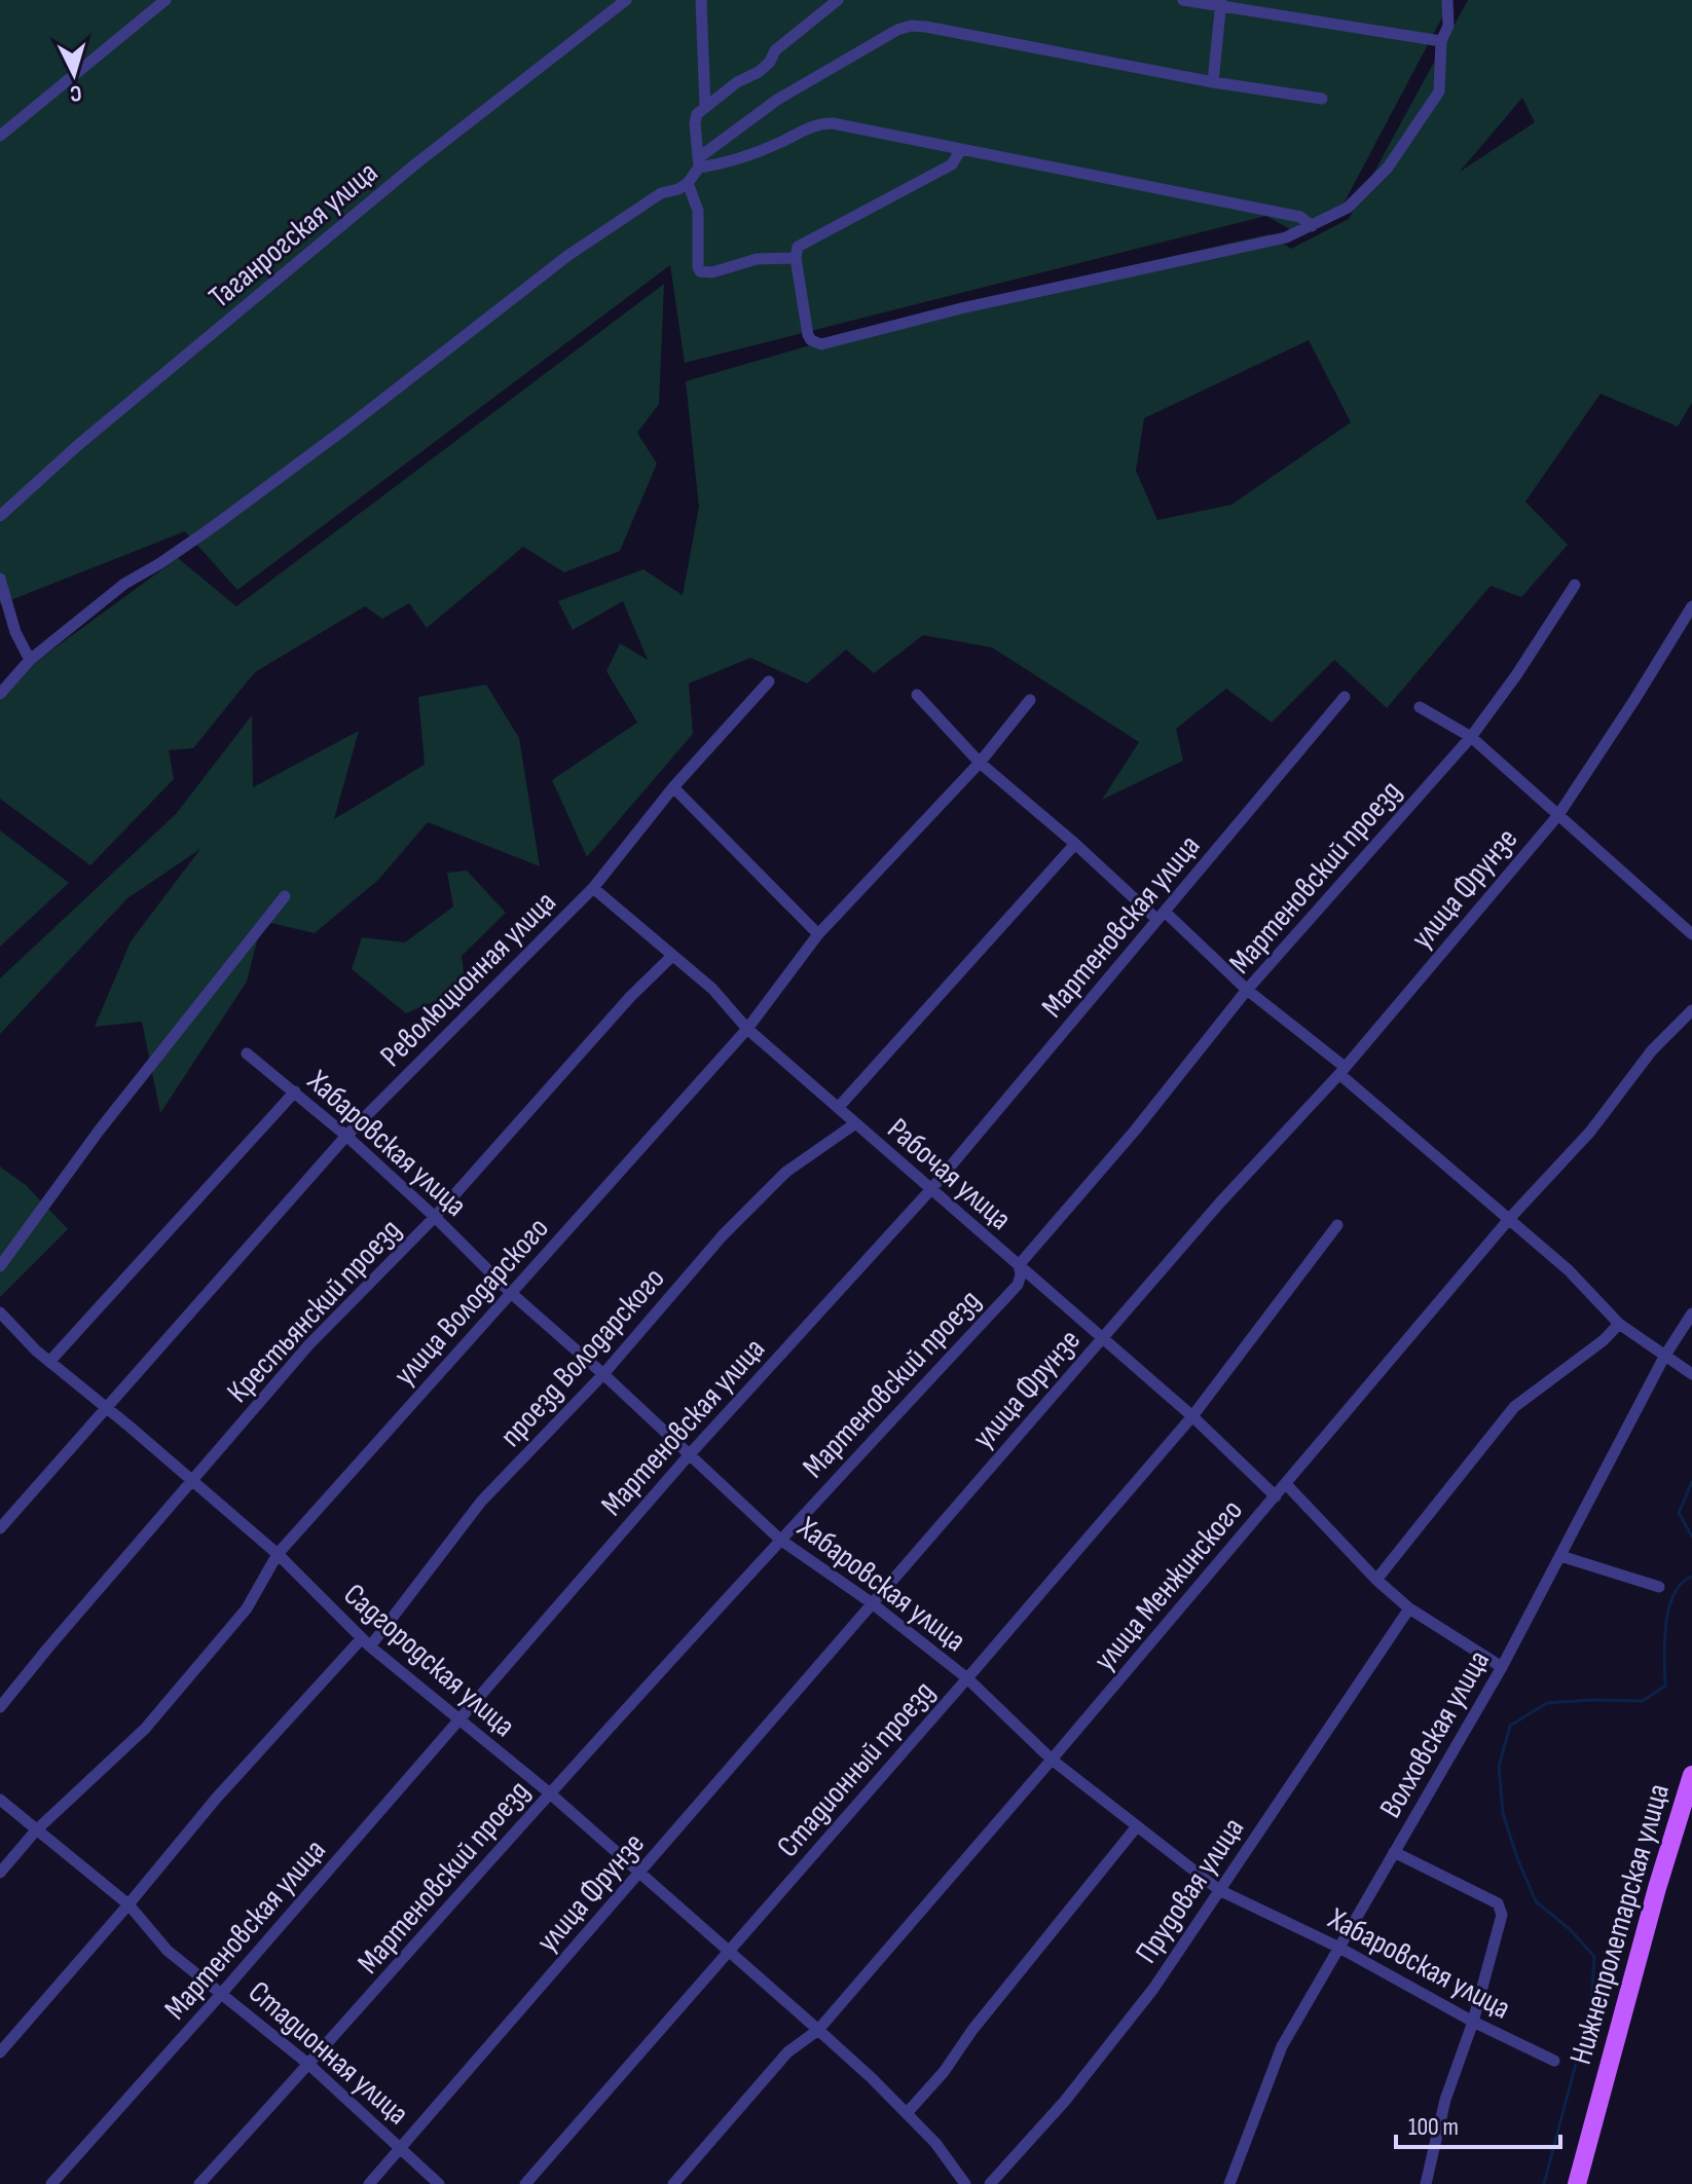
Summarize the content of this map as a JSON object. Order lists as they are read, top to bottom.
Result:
{
  "streets": {
    "main road": ["Нижнепролетарская улица"],
    "street": [
      "Таганрогская улица",
      "Мартеновский проезд",
      "улица Фрунзе",
      "Мартеновская улица",
      "Революционная улица",
      "Хабаровская улица",
      "Рабочая улица",
      "улица Володарского",
      "Крестьянский проезд",
      "проезд Володарского",
      "улица Менжинского",
      "Садгородская улица",
      "Волховская улица",
      "Стадионный проезд",
      "Прудовая улица",
      "Стадионная улица"
    ]
  },
  "crossings": [
    ["Мартеновский проезд", "Хабаровская улица"],
    ["Мартеновский проезд", "Рабочая улица"],
    ["Мартеновский проезд", "Садгородская улица"],
    ["Мартеновский проезд", "Стадионная улица"],
    ["улица Фрунзе", "Хабаровская улица"],
    ["улица Фрунзе", "Рабочая улица"],
    ["улица Фрунзе", "Садгородская улица"],
    ["улица Фрунзе", "Стадионная улица"],
    ["Мартеновская улица", "Хабаровская улица"],
    ["Мартеновская улица", "Рабочая улица"],
    ["Мартеновская улица", "Садгородская улица"],
    ["Мартеновская улица", "Стадионная улица"],
    ["Революционная улица", "Хабаровская улица"],
    ["Революционная улица", "Рабочая улица"],
    ["Революционная улица", "Садгородская улица"],
    ["Хабаровская улица", "улица Володарского"],
    ["Хабаровская улица", "Крестьянский проезд"],
    ["Хабаровская улица", "проезд Володарского"],
    ["Хабаровская улица", "улица Менжинского"],
    ["Хабаровская улица", "Волховская улица"],
    ["Хабаровская улица", "Стадионный проезд"],
    ["Хабаровская улица", "Прудовая улица"],
    ["Рабочая улица", "улица Володарского"],
    ["Рабочая улица", "Крестьянский проезд"],
    ["Рабочая улица", "проезд Володарского"],
    ["Рабочая улица", "улица Менжинского"],
    ["Рабочая улица", "Стадионный проезд"],
    ["улица Володарского", "Садгородская улица"],
    ["улица Володарского", "Стадионная улица"],
    ["Крестьянский проезд", "Садгородская улица"],
    ["проезд Володарского", "Садгородская улица"],
    ["проезд Володарского", "Стадионная улица"],
    ["улица Менжинского", "Садгородская улица"],
    ["Садгородская улица", "Стадионный проезд"]
  ],
  "scale_bar": "100 m",
  "north": "bottom"
}
